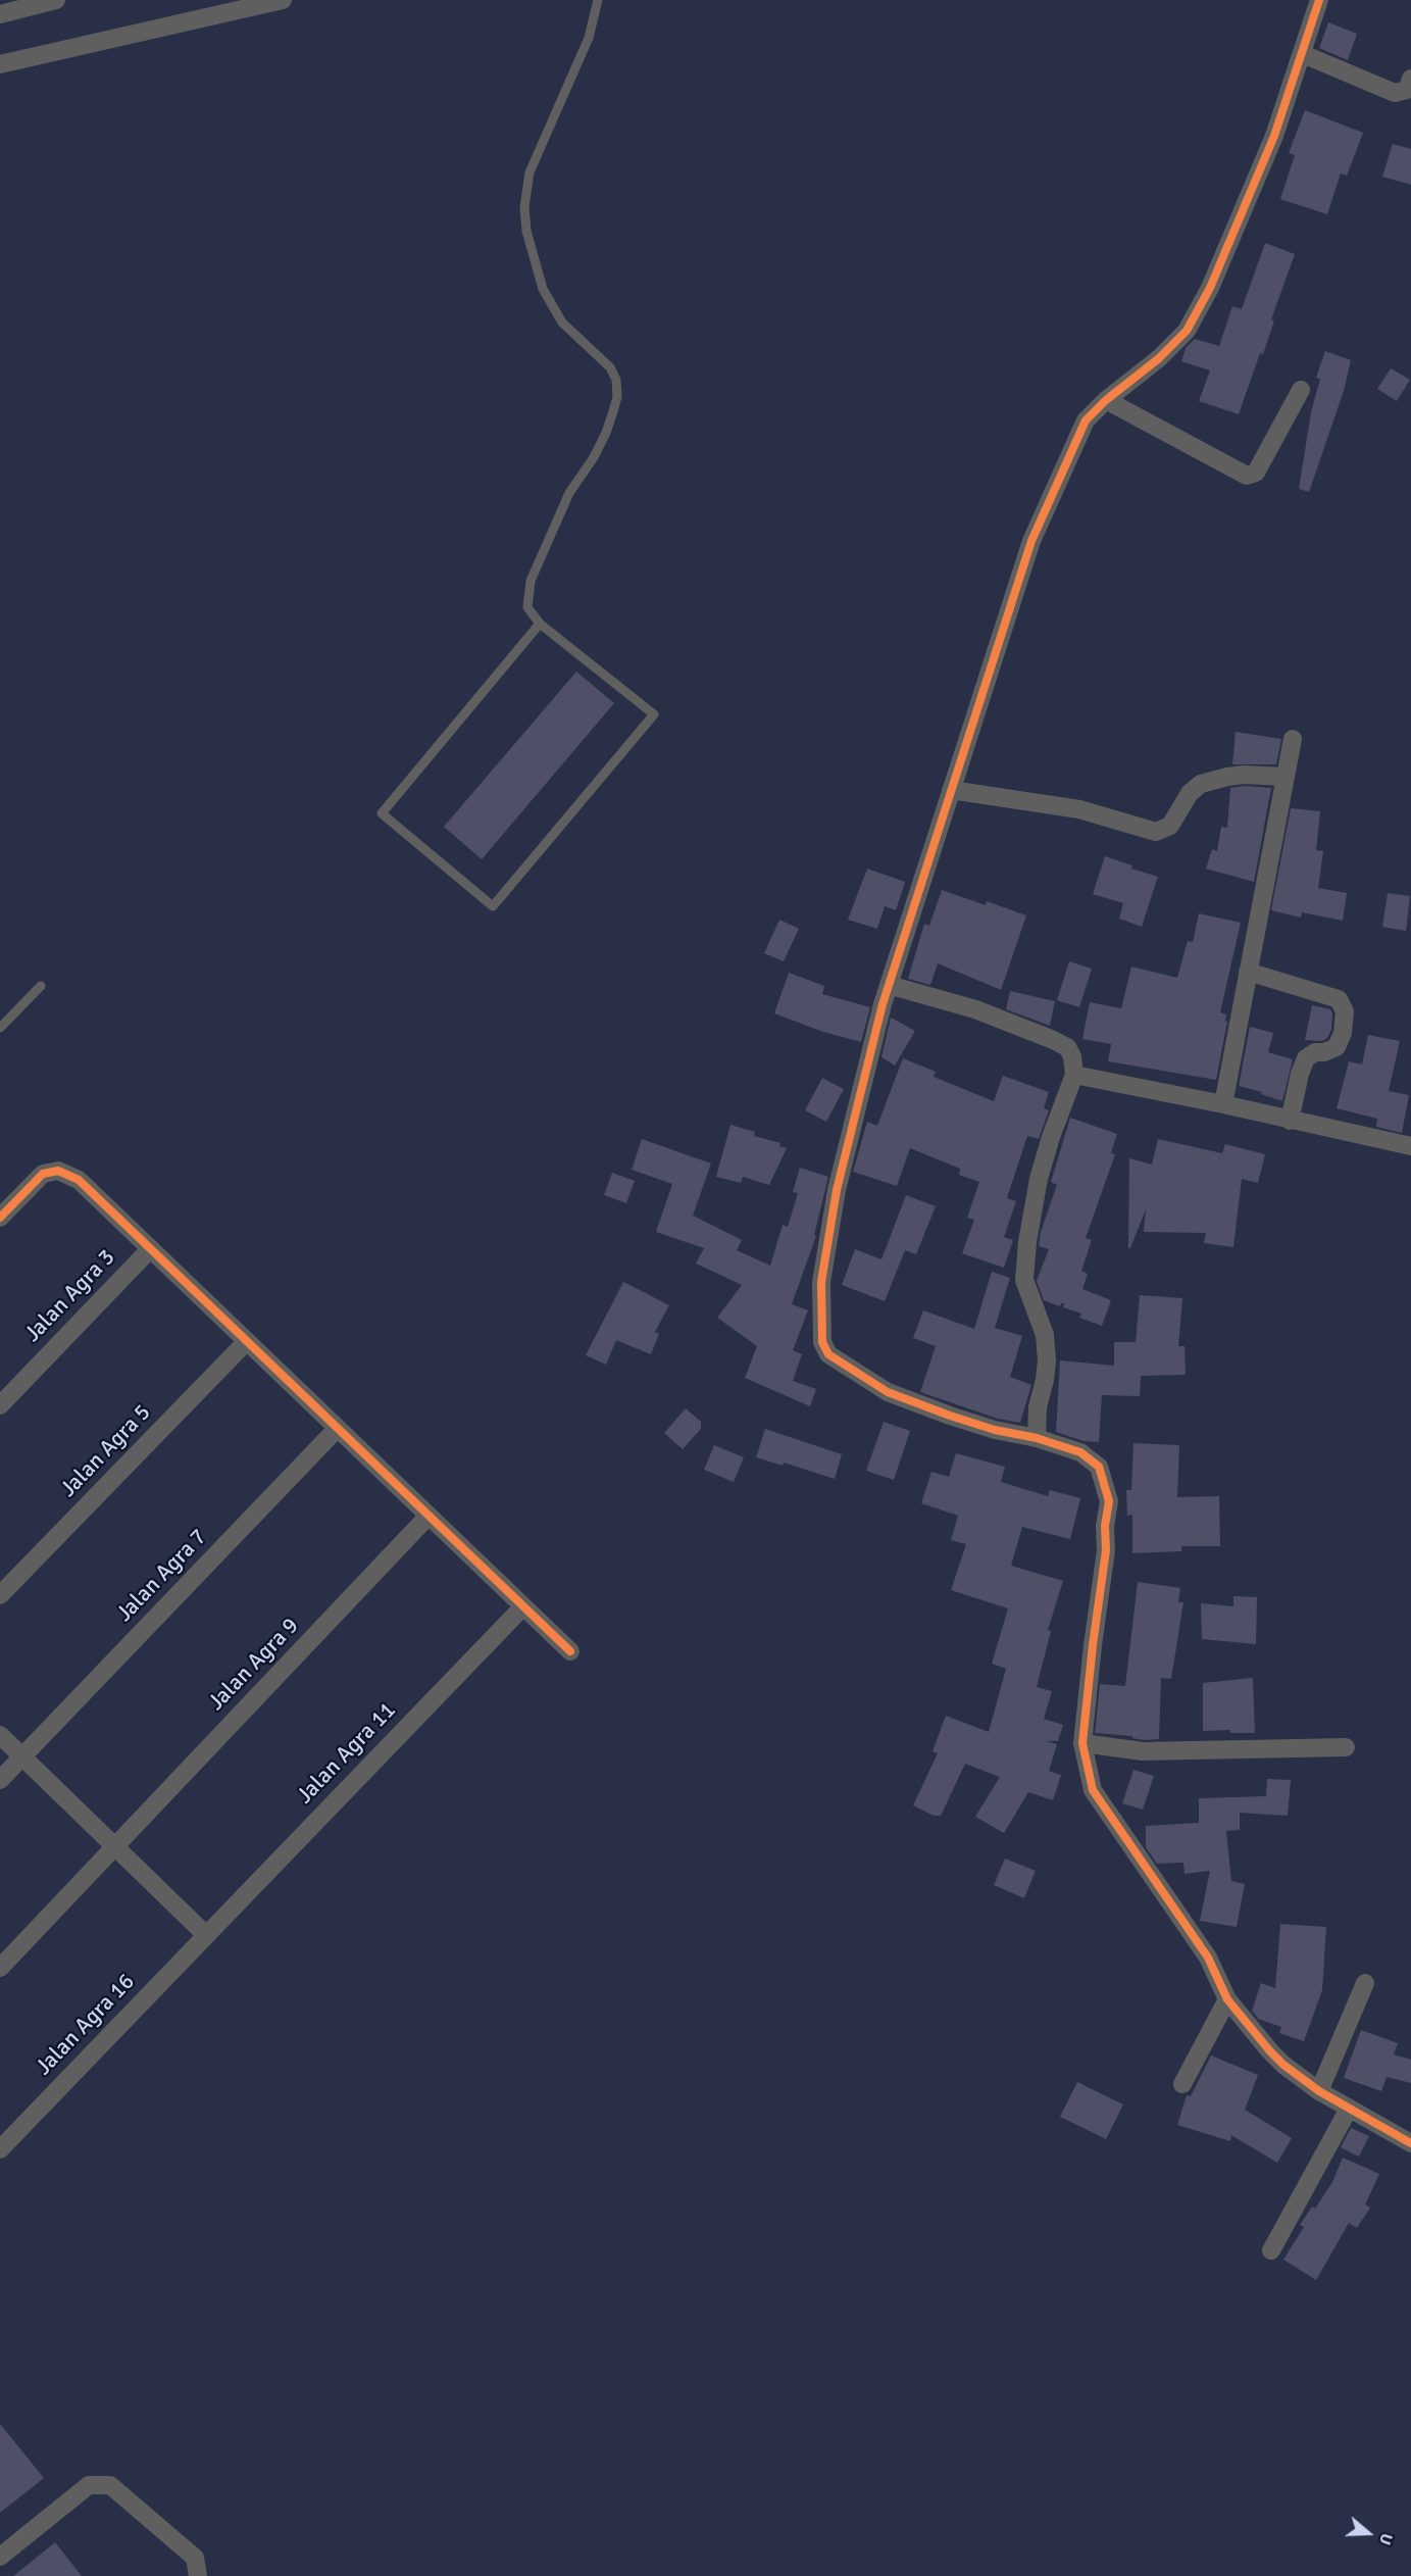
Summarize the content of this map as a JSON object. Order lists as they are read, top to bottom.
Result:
{
  "streets": {
    "street": [
      "Jalan Agra 3",
      "Jalan Agra 5",
      "Jalan Agra 7",
      "Jalan Agra 9",
      "Jalan Agra 11",
      "Jalan Agra 16"
    ]
  },
  "crossings": [
    ["Jalan Agra 11", "Jalan Agra 16"]
  ],
  "north": "right"
}
